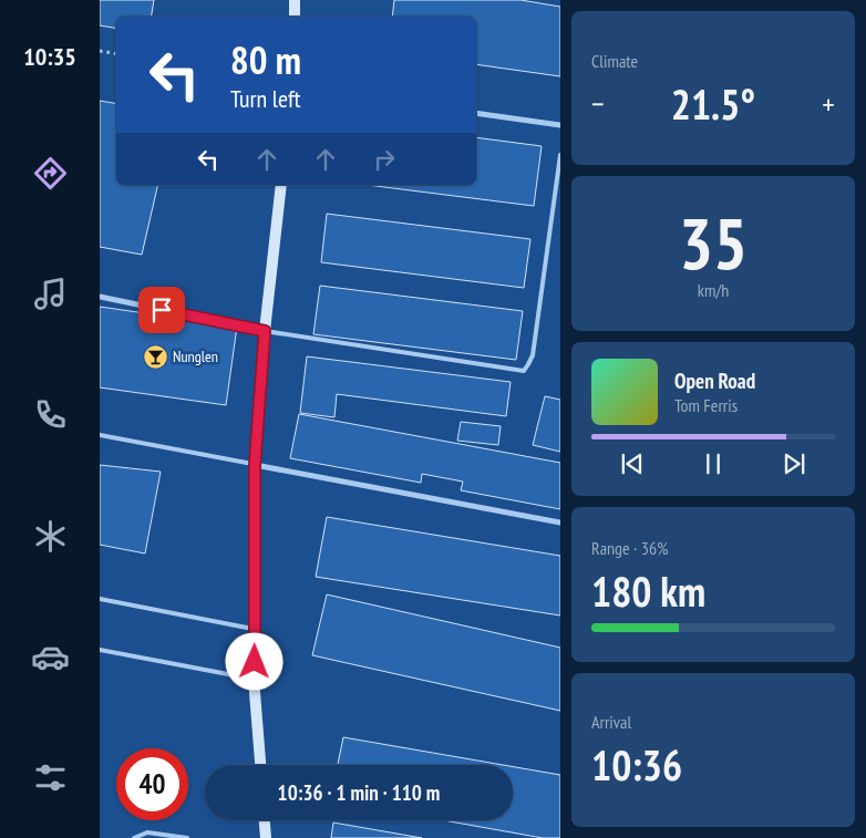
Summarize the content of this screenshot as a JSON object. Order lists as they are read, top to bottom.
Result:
{
  "places": {
    "bar": ["Nunglen"]
  },
  "page": {
    "tabs": "10:35",
    "tile": [
      "Climate",
      ["35", "km/h"],
      ["Range · 36%", "180 km"],
      ["Arrival", "10:36"]
    ],
    "turn": ["80 m", "Turn left"],
    "heat": ["−", "21.5°", "+"],
    "song": ["Open Road", "Tom Ferris"],
    "limit": "40",
    "trip": "10:36 · 1 min · 110 m"
  }
}
